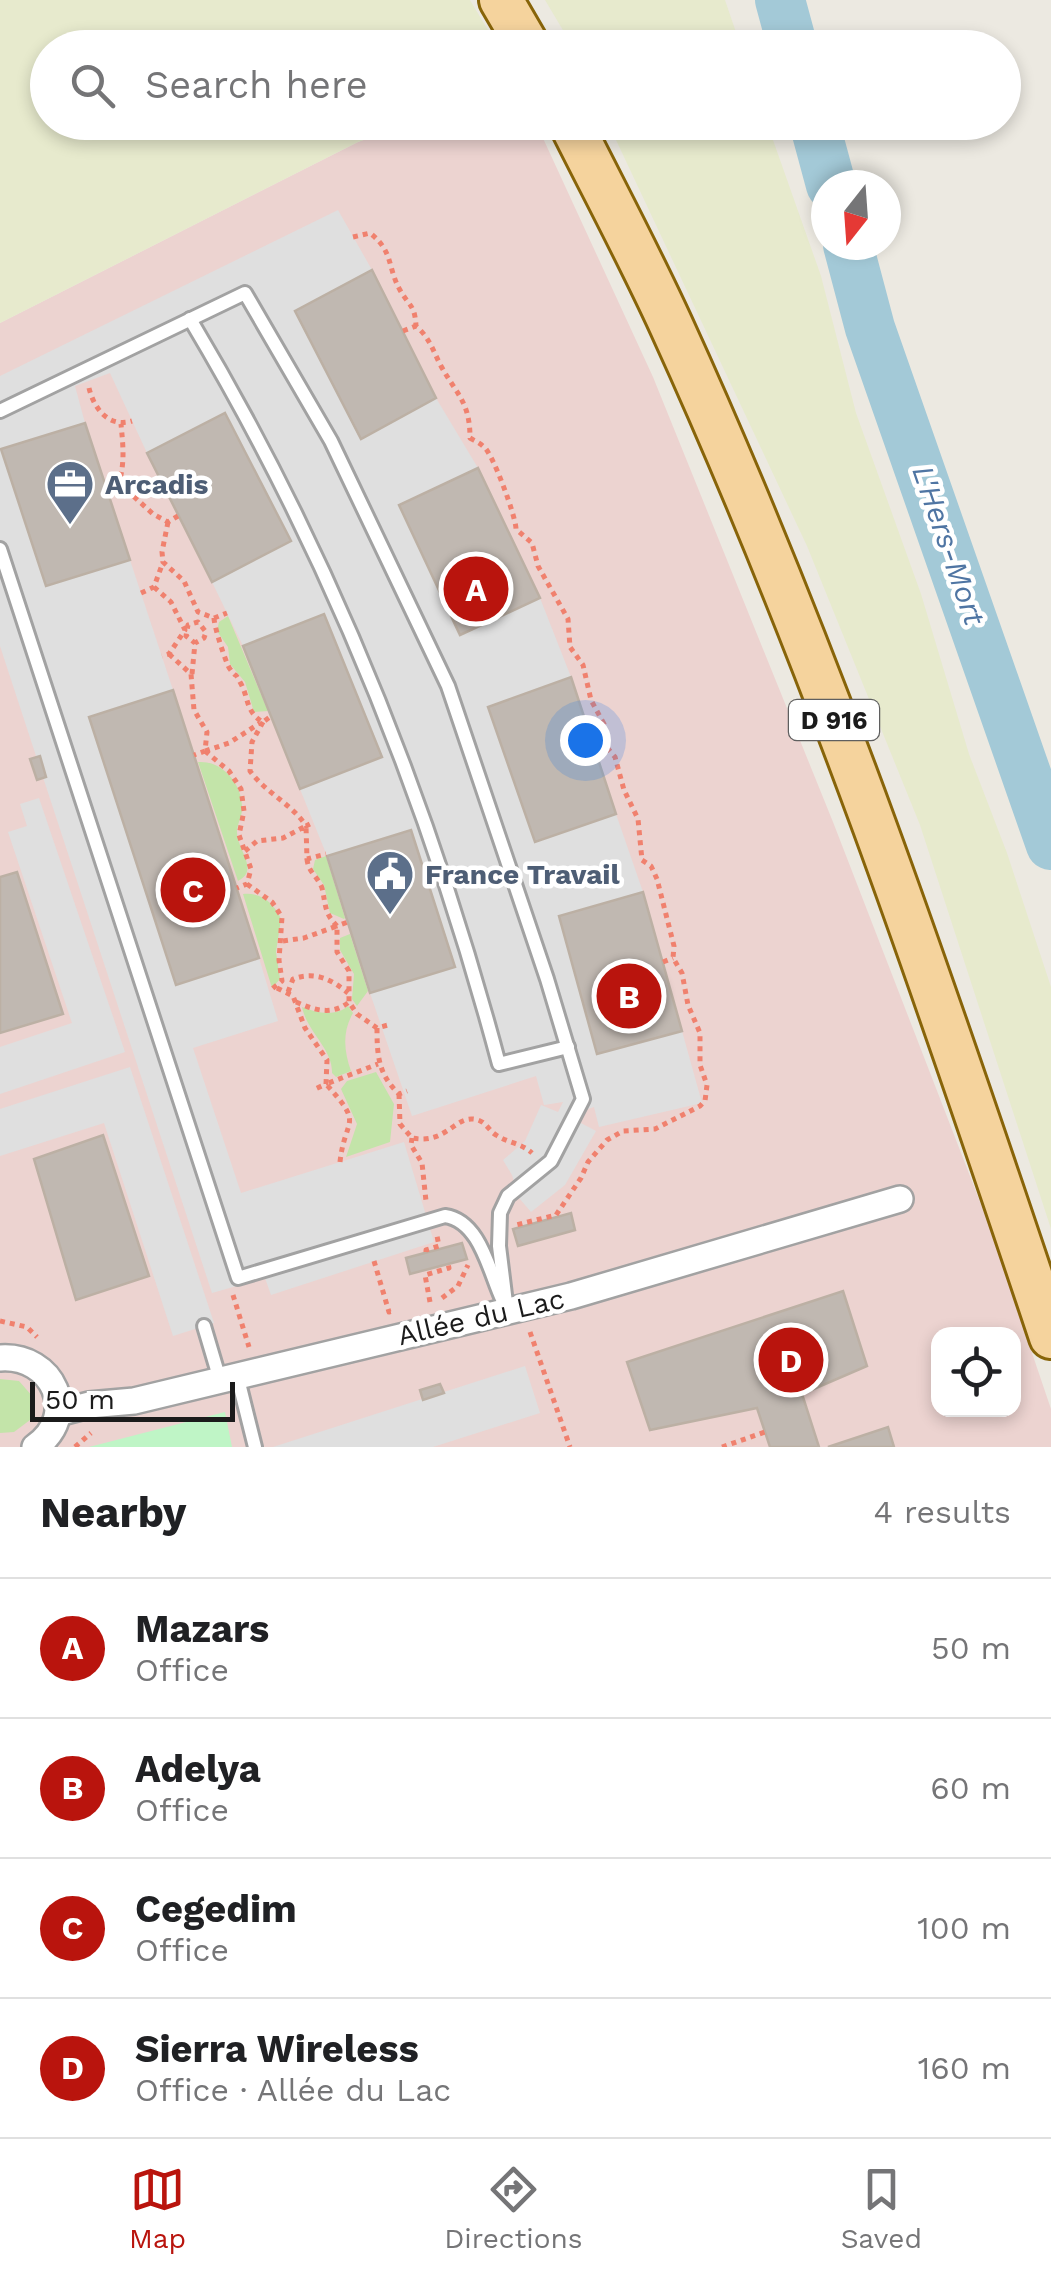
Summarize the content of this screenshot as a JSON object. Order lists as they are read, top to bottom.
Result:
{
  "streets": {
    "main road": ["D 916"],
    "street": ["Allée du Lac"]
  },
  "water": ["L'Hers-Mort"],
  "places": {
    "office": ["Arcadis"],
    "public building": ["France Travail"]
  },
  "scale_bar": "50 m",
  "north": "bottom",
  "page": {
    "search": "Search here",
    "pins": [
      "A",
      "C",
      "B",
      "D"
    ],
    "scale": "50 m",
    "heading": ["Nearby", "4 results"],
    "list": [
      {
        "mark": "A",
        "name": "Mazars",
        "note": "Office",
        "value": "50 m"
      },
      {
        "mark": "B",
        "name": "Adelya",
        "note": "Office",
        "value": "60 m"
      },
      {
        "mark": "C",
        "name": "Cegedim",
        "note": "Office",
        "value": "100 m"
      },
      {
        "mark": "D",
        "name": "Sierra Wireless",
        "note": "Office · Allée du Lac",
        "value": "160 m"
      }
    ],
    "nav": ["Map", "Directions", "Saved"]
  }
}
